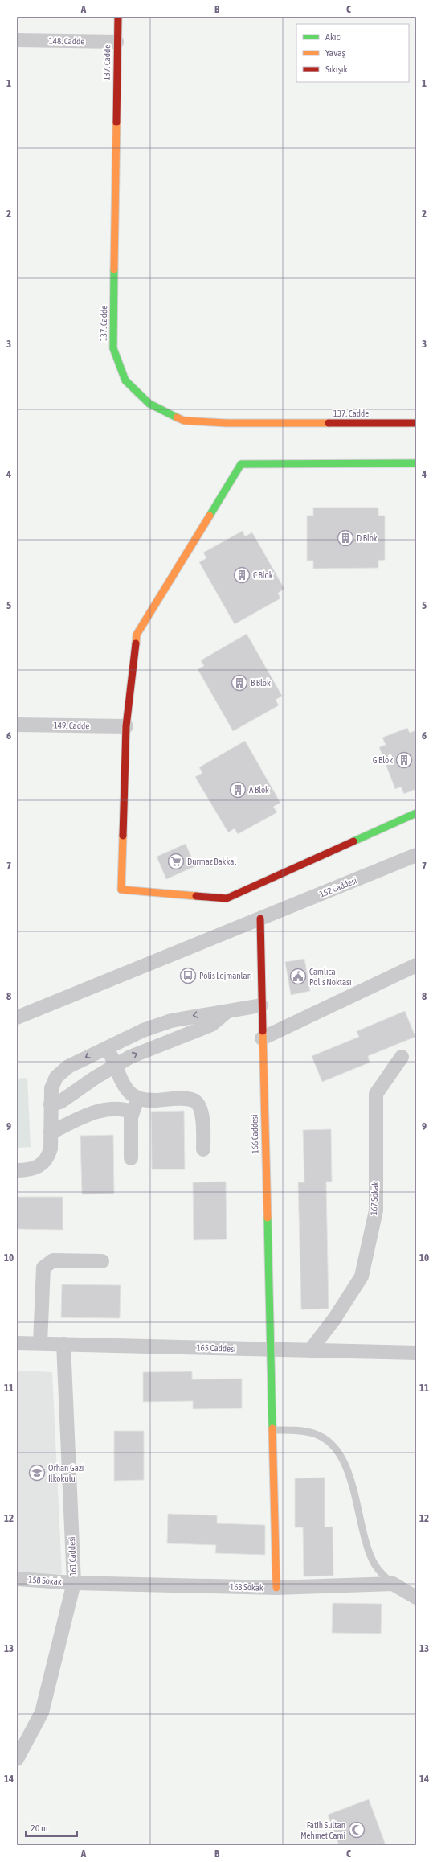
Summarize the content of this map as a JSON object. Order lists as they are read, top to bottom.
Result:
{
  "streets": {
    "street": [
      "148. Cadde",
      "137. Cadde",
      "149. Cadde",
      "152 Caddesi",
      "166 Caddesi",
      "167 Sokak",
      "165 Caddesi",
      "161 Caddesi",
      "158 Sokak",
      "163 Sokak"
    ]
  },
  "crossings": [
    ["148. Cadde", "137. Cadde"],
    ["152 Caddesi", "166 Caddesi"],
    ["166 Caddesi", "165 Caddesi"],
    ["166 Caddesi", "163 Sokak"],
    ["167 Sokak", "165 Caddesi"],
    ["165 Caddesi", "161 Caddesi"],
    ["161 Caddesi", "158 Sokak"],
    ["161 Caddesi", "163 Sokak"],
    ["158 Sokak", "163 Sokak"]
  ],
  "places": {
    "building": [
      "D Blok",
      "C Blok",
      "B Blok",
      "G Blok",
      "A Blok"
    ],
    "supermarket": ["Durmaz Bakkal"],
    "bus stop": ["Polis Lojmanları"],
    "public building": ["Çamlıca Polis Noktası"],
    "school or university": ["Orhan Gazi İlkokulu"],
    "mosque": ["Fatih Sultan Mehmet Cami"]
  },
  "legend": ["Akıcı", "Yavaş", "Sıkışık"],
  "scale_bar": "20 m",
  "grid": {
    "columns": ["A", "B", "C"],
    "rows": [
      "1",
      "2",
      "3",
      "4",
      "5",
      "6",
      "7",
      "8",
      "9",
      "10",
      "11",
      "12",
      "13",
      "14"
    ]
  }
}
